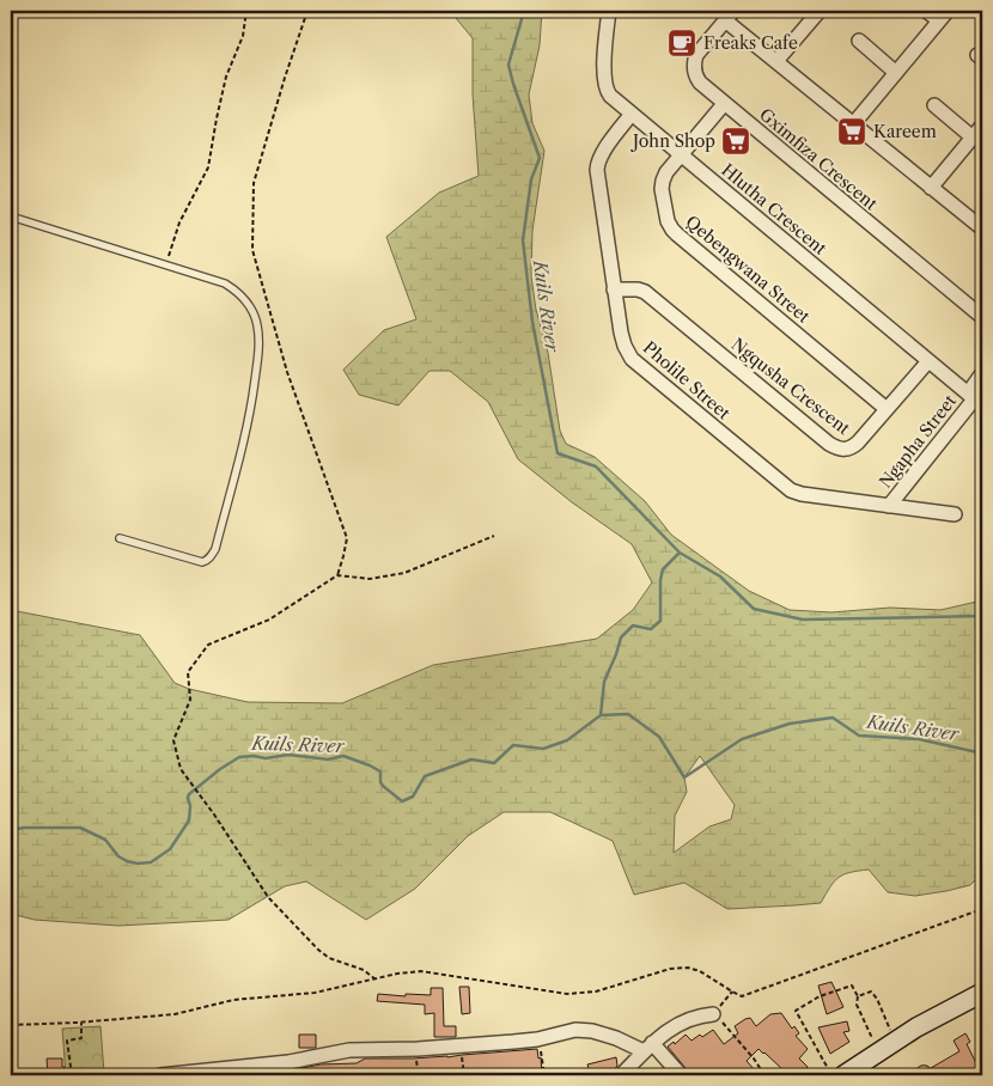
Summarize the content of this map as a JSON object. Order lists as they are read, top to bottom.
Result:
{
  "streets": {
    "street": [
      "Gximfiza Crescent",
      "Hlutha Crescent",
      "Qebengwana Street",
      "Pholile Street",
      "Ngqusha Crescent",
      "Ngapha Street"
    ]
  },
  "crossings": [
    ["Gximfiza Crescent", "Qebengwana Street"],
    ["Hlutha Crescent", "Qebengwana Street"],
    ["Hlutha Crescent", "Pholile Street"],
    ["Hlutha Crescent", "Ngqusha Crescent"],
    ["Hlutha Crescent", "Ngapha Street"],
    ["Qebengwana Street", "Ngqusha Crescent"],
    ["Pholile Street", "Ngqusha Crescent"],
    ["Pholile Street", "Ngapha Street"]
  ],
  "water": ["Kuils River"],
  "places": {
    "cafe": ["Freaks Cafe"],
    "supermarket": ["Kareem", "John Shop"]
  }
}
